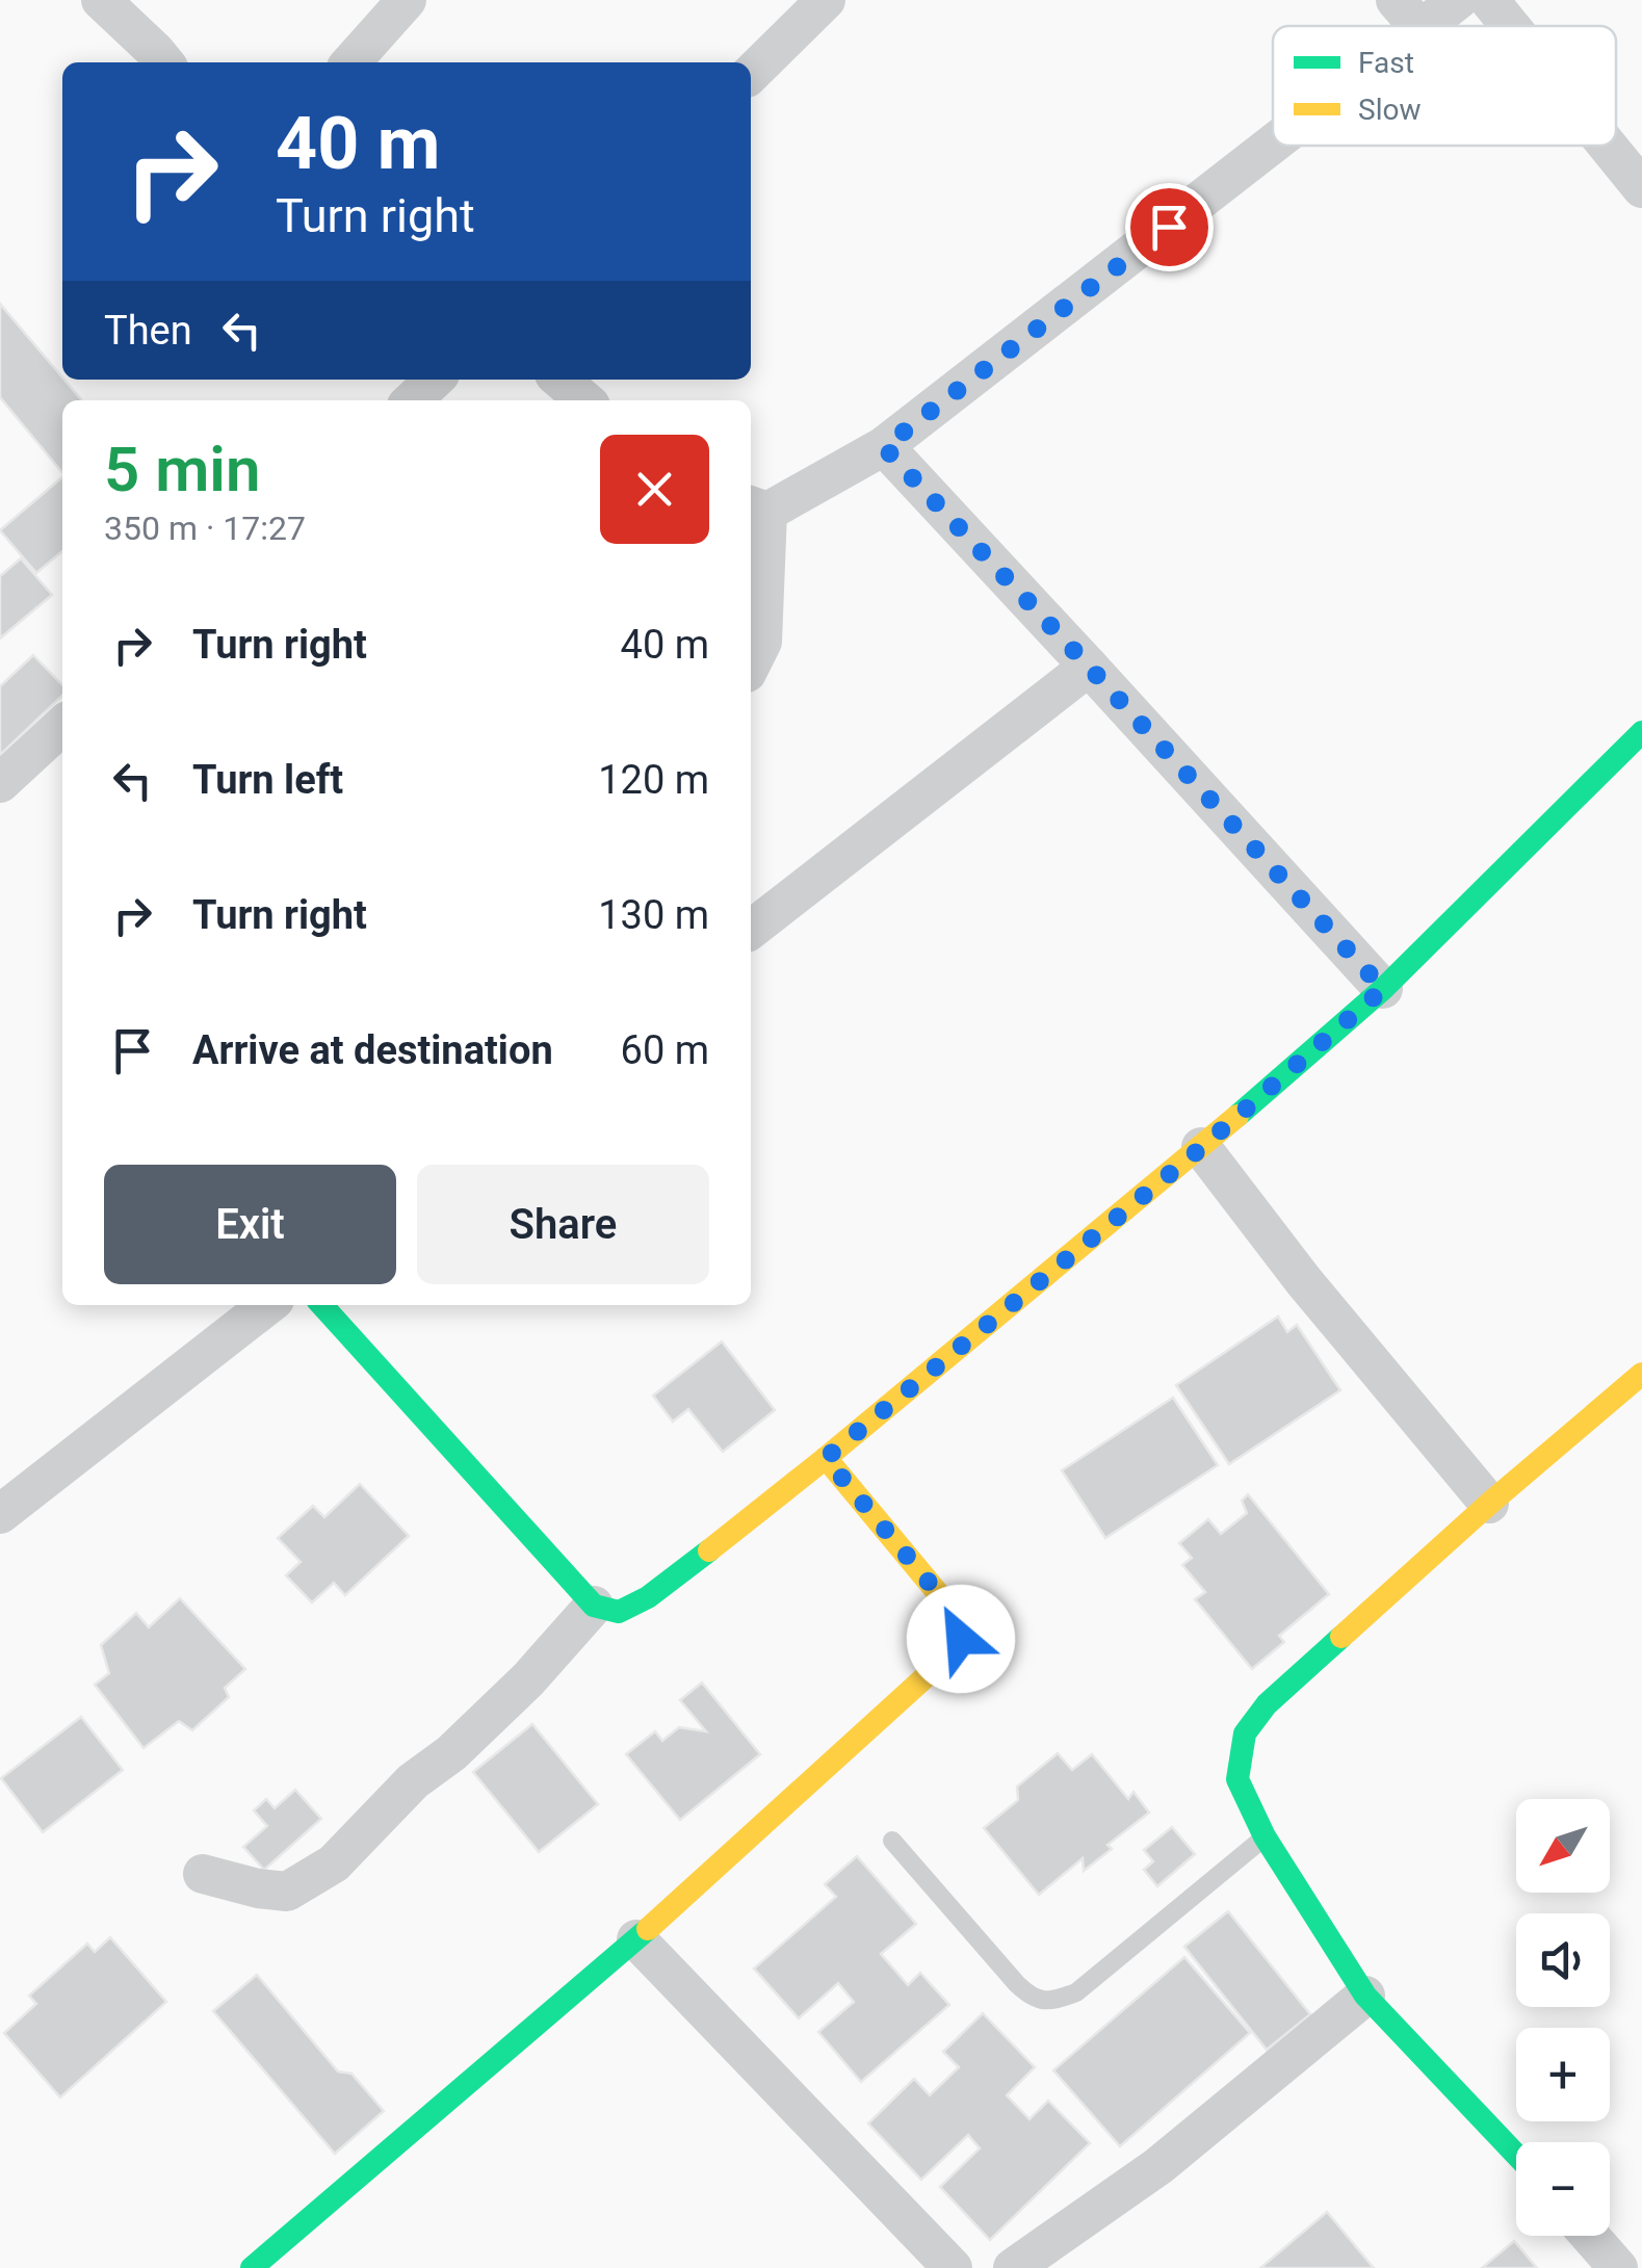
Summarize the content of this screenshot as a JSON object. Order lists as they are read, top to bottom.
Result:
{
  "legend": ["Fast", "Slow"],
  "north": "bottom left",
  "page": {
    "turn": ["40 m", "Turn right"],
    "then": "Then",
    "heading": ["5 min", "350 m · 17:27"],
    "list": [
      {
        "name": "Turn right",
        "value": "40 m"
      },
      {
        "name": "Turn left",
        "value": "120 m"
      },
      {
        "name": "Turn right",
        "value": "130 m"
      },
      {
        "name": "Arrive at destination",
        "value": "60 m"
      }
    ],
    "buttons": ["Exit", "Share"],
    "map_buttons": ["+", "−"]
  }
}
